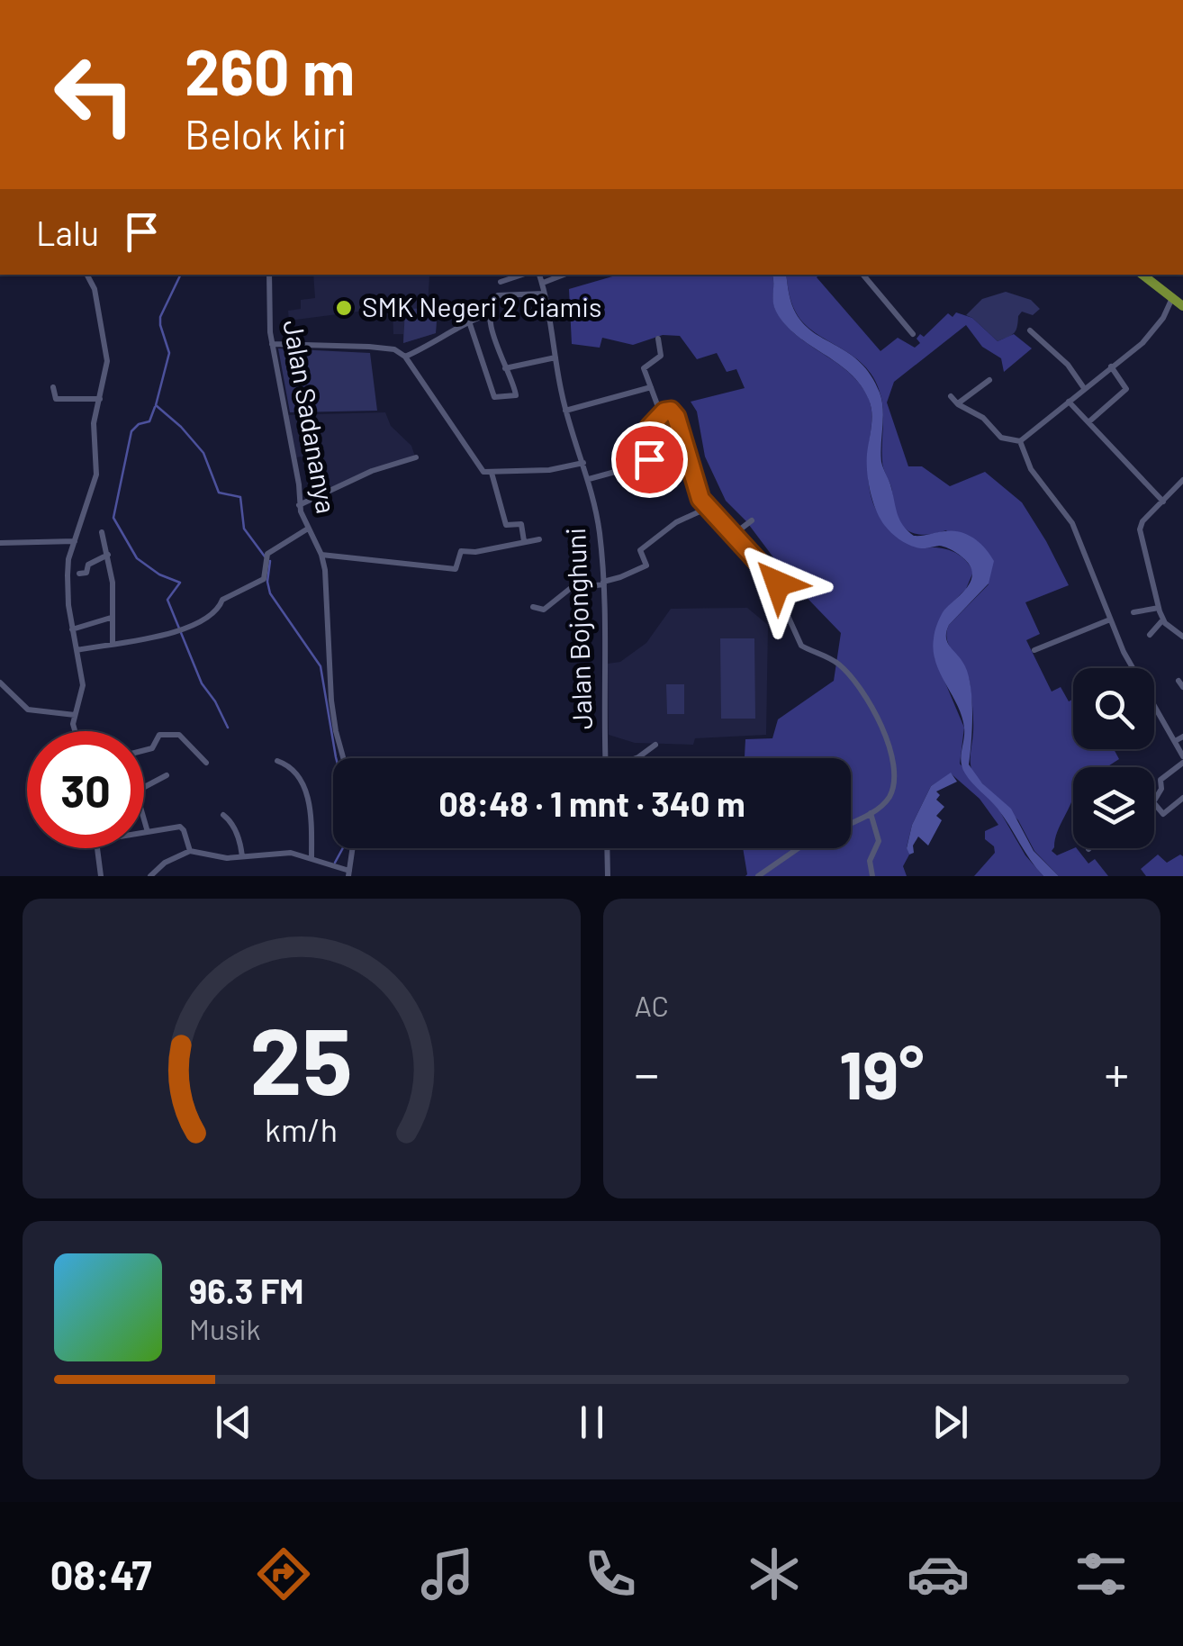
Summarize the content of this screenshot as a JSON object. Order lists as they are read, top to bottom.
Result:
{
  "streets": {
    "street": ["Jalan Sadananya", "Jalan Bojonghuni"]
  },
  "places": ["SMK Negeri 2 Ciamis"],
  "page": {
    "turn": ["260 m", "Belok kiri"],
    "then": "Lalu",
    "limit": "30",
    "trip": "08:48 · 1 mnt · 340 m",
    "tile": "AC",
    "heat": ["−", "19°", "+"],
    "song": ["96.3 FM", "Musik"],
    "tabs": "08:47",
    "gauge": ["25", "km/h"]
  }
}
